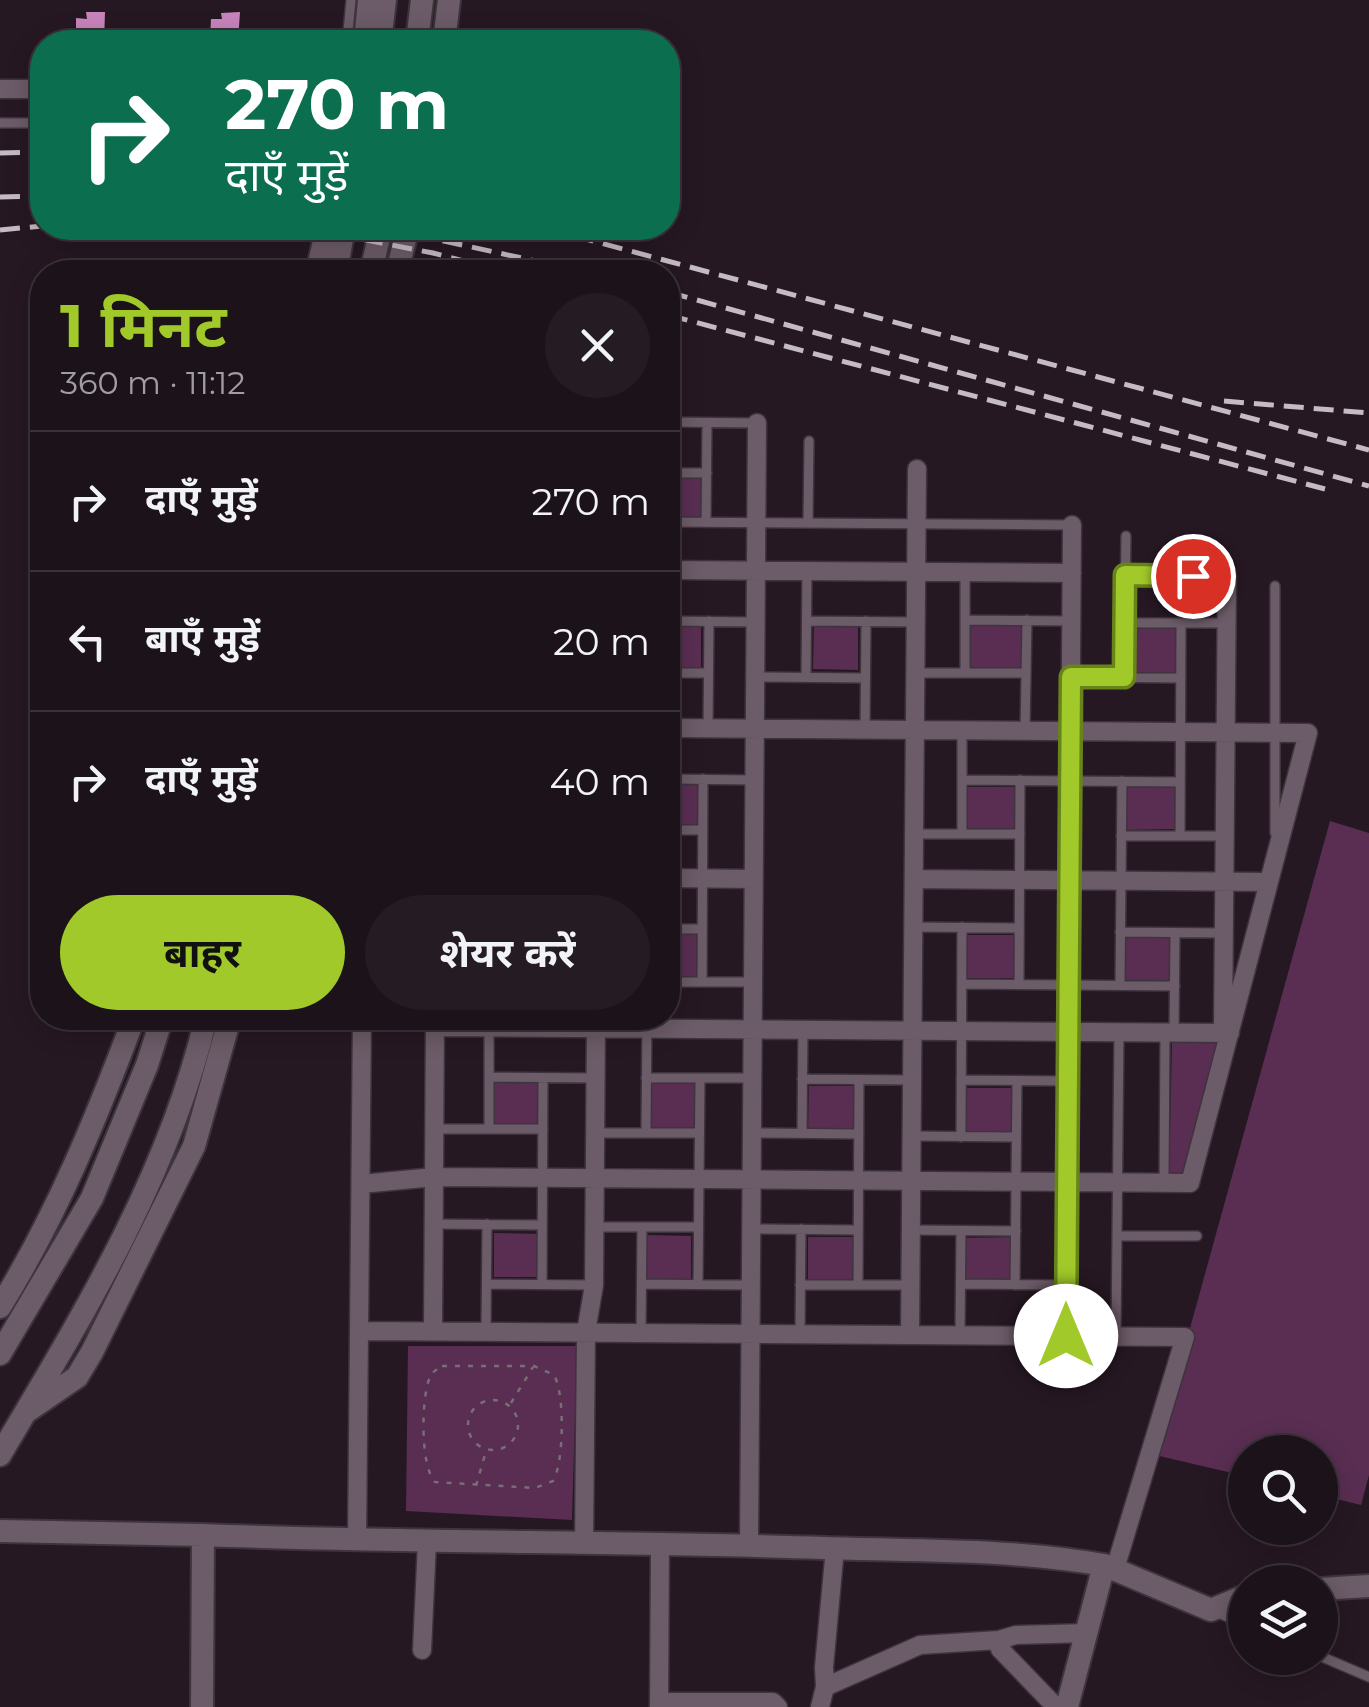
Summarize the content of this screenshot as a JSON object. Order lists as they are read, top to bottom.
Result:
{
  "page": {
    "turn": ["270 m", "दाएँ मुड़ें"],
    "heading": ["1 मिनट", "360 m · 11:12"],
    "list": [
      {
        "name": "दाएँ मुड़ें",
        "value": "270 m"
      },
      {
        "name": "बाएँ मुड़ें",
        "value": "20 m"
      },
      {
        "name": "दाएँ मुड़ें",
        "value": "40 m"
      }
    ],
    "buttons": ["बाहर", "शेयर करें"]
  }
}
